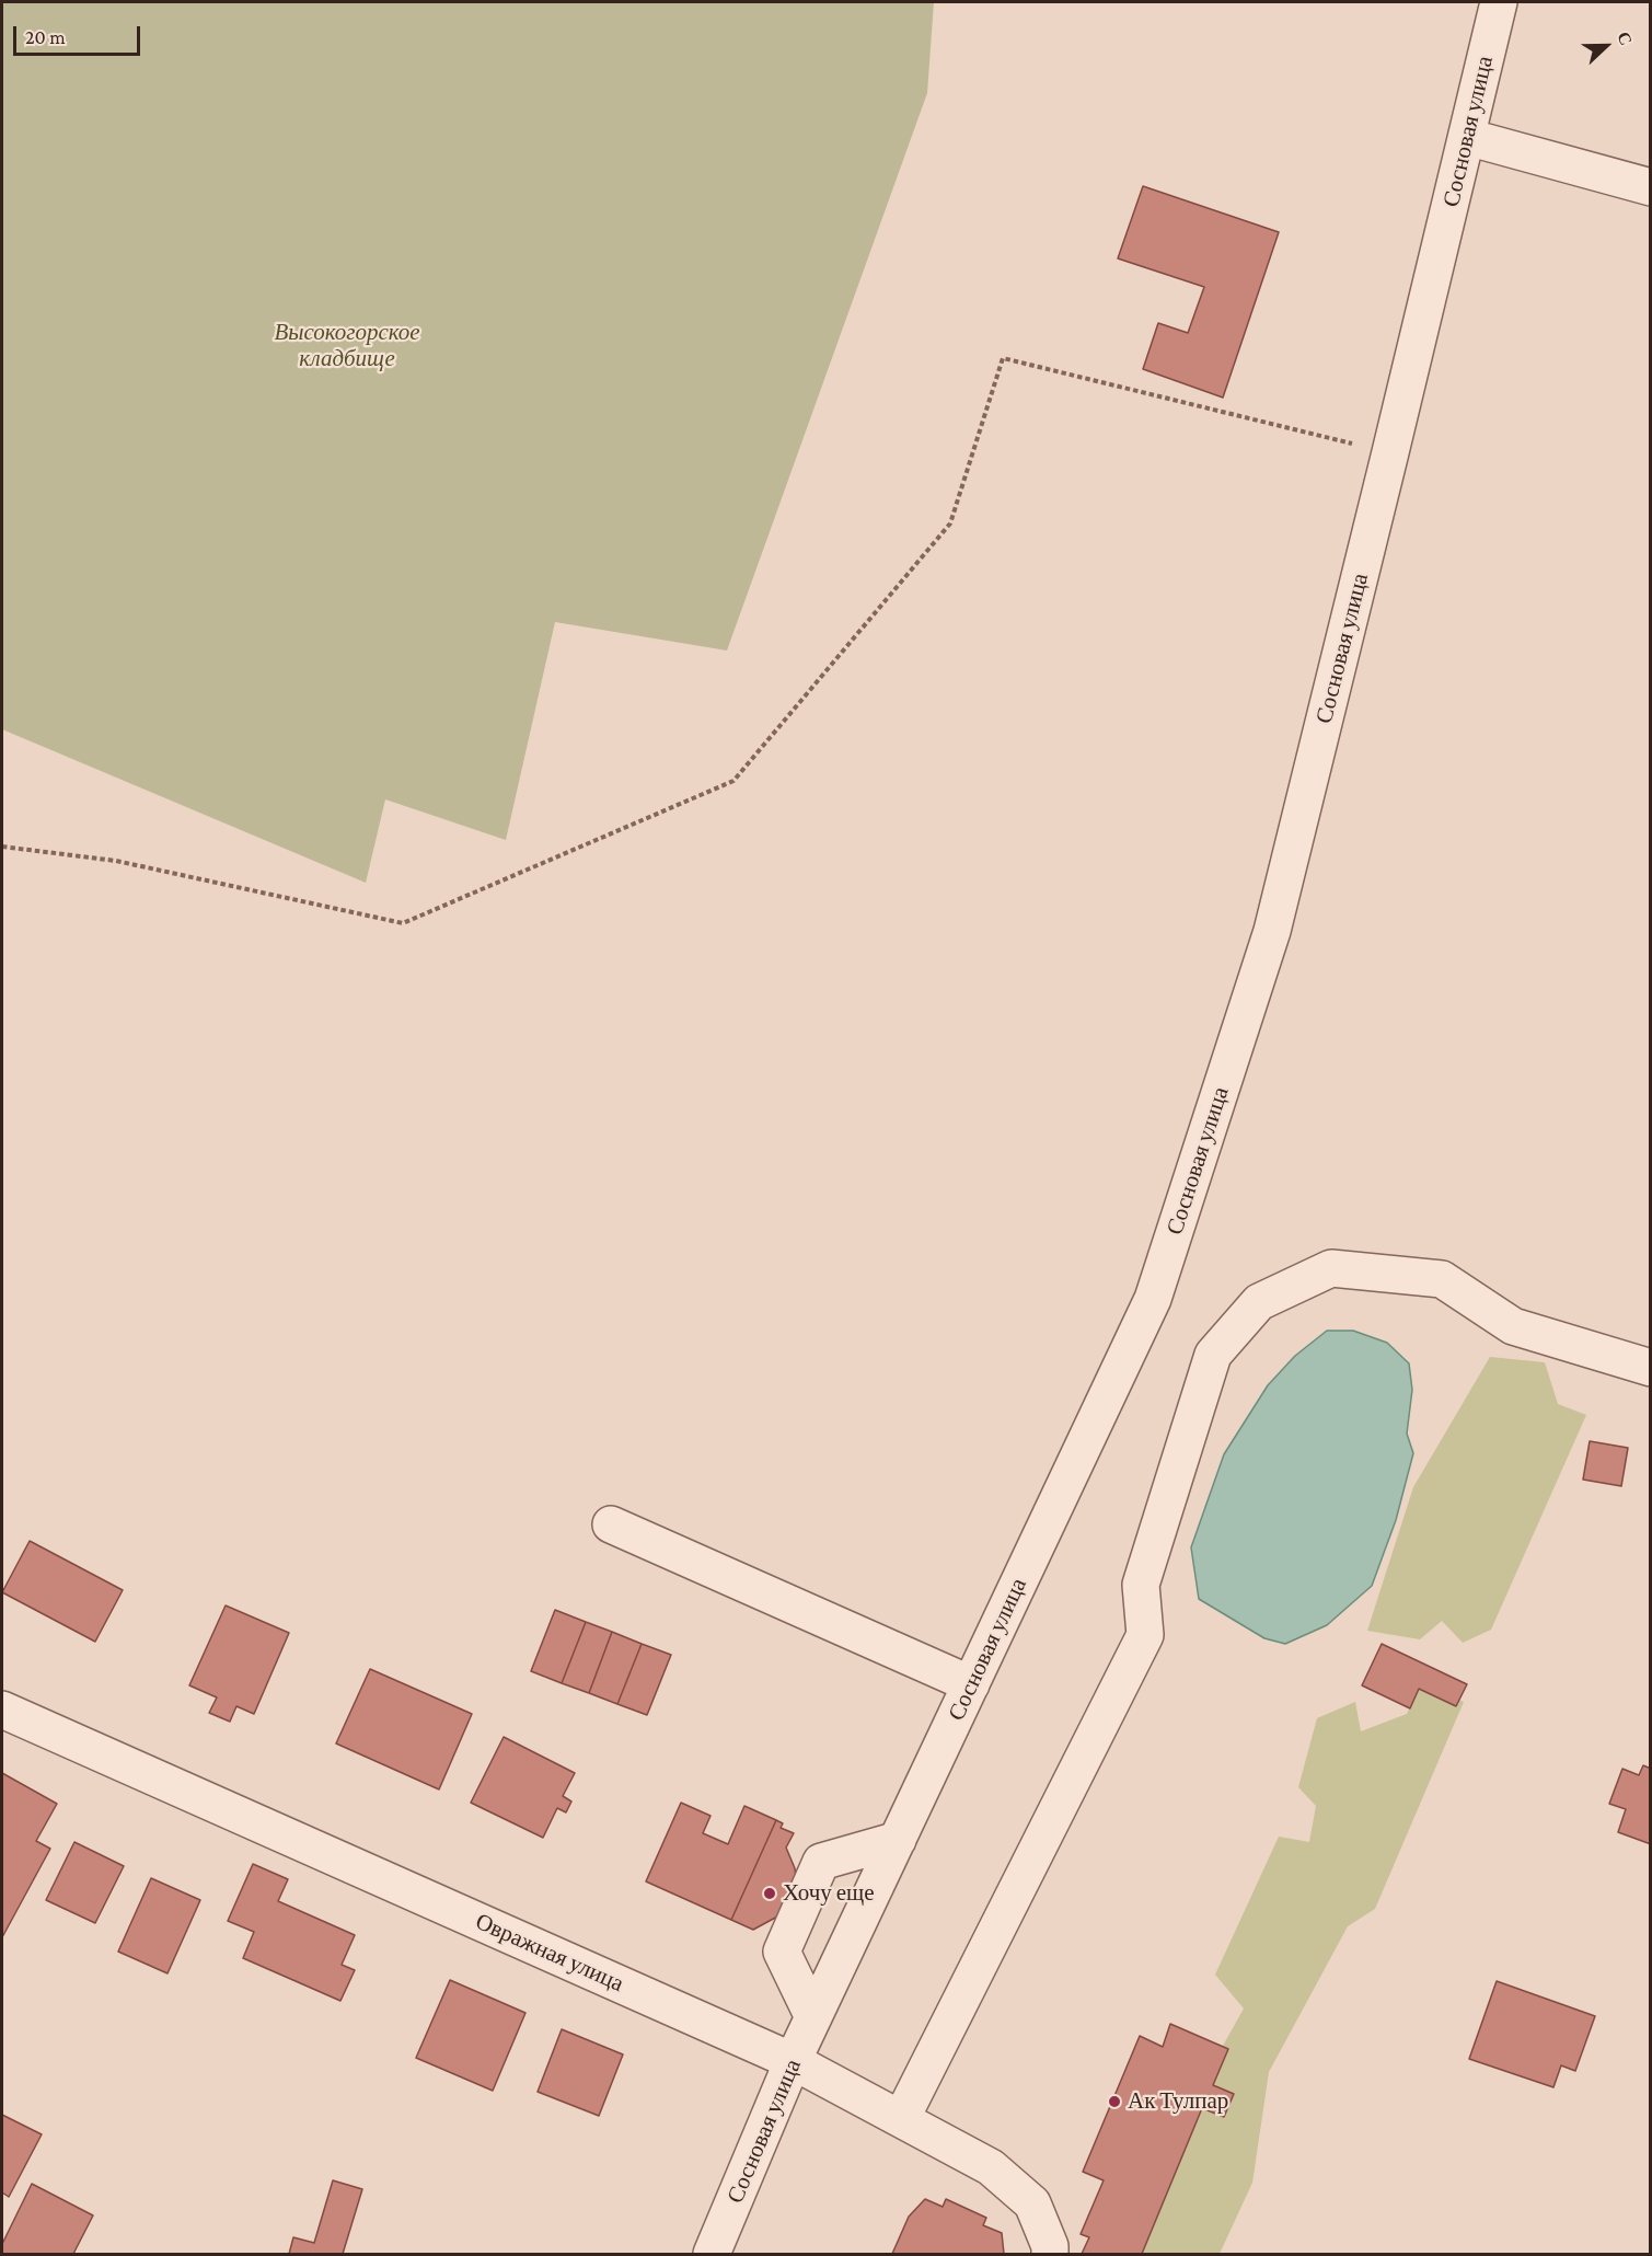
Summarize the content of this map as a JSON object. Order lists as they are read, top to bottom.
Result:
{
  "streets": {
    "street": ["Сосновая улица", "Овражная улица"]
  },
  "crossings": [
    ["Сосновая улица", "Овражная улица"]
  ],
  "parks": ["Высокогорское кладбище"],
  "places": ["Хочу еще", "Ак Тулпар"],
  "scale_bar": "20 m",
  "north": "right"
}
